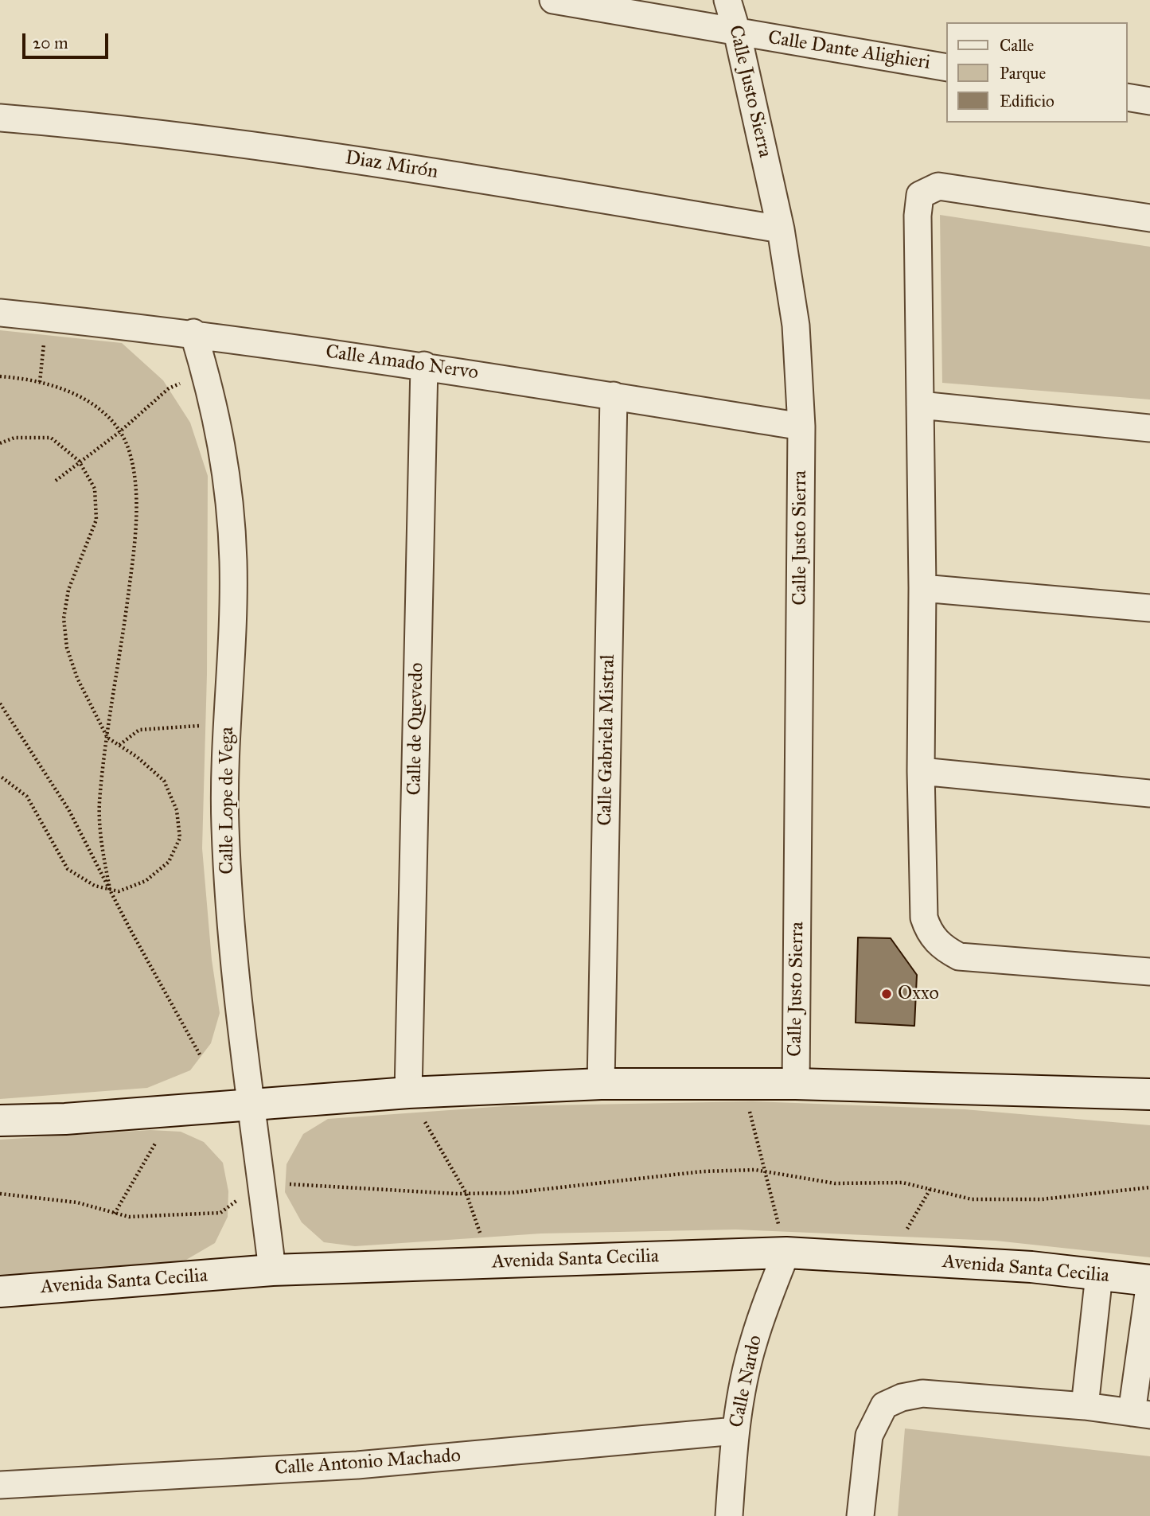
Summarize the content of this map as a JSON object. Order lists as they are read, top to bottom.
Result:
{
  "streets": {
    "street": [
      "Calle Dante Alighieri",
      "Calle Justo Sierra",
      "Diaz Mirón",
      "Calle Amado Nervo",
      "Calle de Quevedo",
      "Calle Gabriela Mistral",
      "Calle Lope de Vega",
      "Avenida Santa Cecilia",
      "Calle Nardo",
      "Calle Antonio Machado"
    ]
  },
  "crossings": [
    ["Calle Dante Alighieri", "Calle Justo Sierra"],
    ["Calle Justo Sierra", "Diaz Mirón"],
    ["Calle Justo Sierra", "Calle Amado Nervo"],
    ["Calle Amado Nervo", "Calle de Quevedo"],
    ["Calle Amado Nervo", "Calle Gabriela Mistral"],
    ["Calle Amado Nervo", "Calle Lope de Vega"],
    ["Calle Lope de Vega", "Avenida Santa Cecilia"],
    ["Avenida Santa Cecilia", "Calle Nardo"],
    ["Calle Nardo", "Calle Antonio Machado"]
  ],
  "places": ["Oxxo"],
  "legend": ["Calle", "Parque", "Edificio"],
  "scale_bar": "20 m"
}
